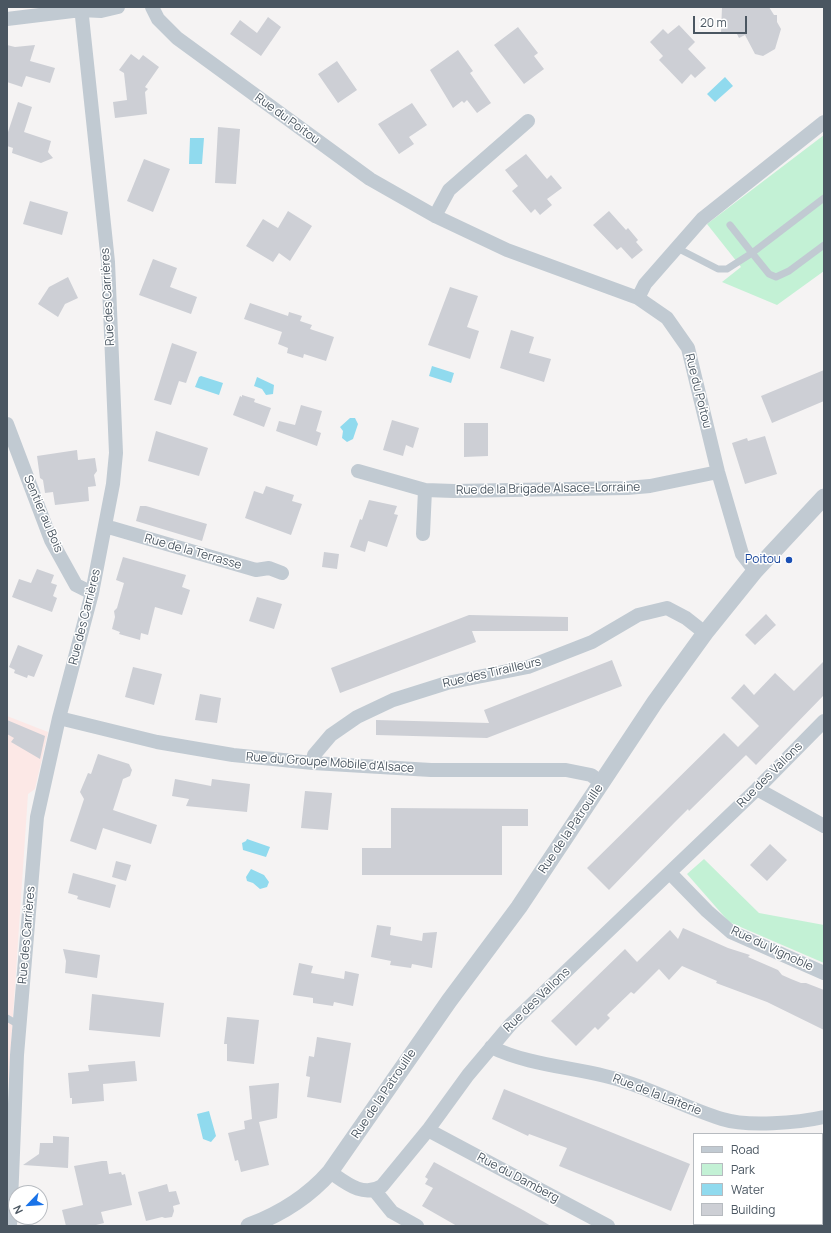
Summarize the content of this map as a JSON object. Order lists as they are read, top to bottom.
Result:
{
  "streets": {
    "street": [
      "Rue du Poitou",
      "Rue des Carrières",
      "Rue de la Brigade Alsace-Lorraine",
      "Sentier au Bois",
      "Rue de la Terrasse",
      "Rue des Tirailleurs",
      "Rue du Groupe Mobile d'Alsace",
      "Rue des Vallons",
      "Rue de la Patrouille",
      "Rue du Vignoble",
      "Rue de la Laiterie",
      "Rue du Damberg"
    ]
  },
  "crossings": [
    ["Rue du Poitou", "Rue de la Brigade Alsace-Lorraine"],
    ["Rue du Poitou", "Rue de la Patrouille"],
    ["Rue des Carrières", "Sentier au Bois"],
    ["Rue des Carrières", "Rue de la Terrasse"],
    ["Rue des Carrières", "Rue du Groupe Mobile d'Alsace"],
    ["Rue des Tirailleurs", "Rue du Groupe Mobile d'Alsace"],
    ["Rue des Tirailleurs", "Rue de la Patrouille"],
    ["Rue du Groupe Mobile d'Alsace", "Rue de la Patrouille"],
    ["Rue des Vallons", "Rue du Vignoble"],
    ["Rue des Vallons", "Rue de la Laiterie"],
    ["Rue des Vallons", "Rue du Damberg"]
  ],
  "places": ["Poitou"],
  "legend": [
    "Road",
    "Park",
    "Water",
    "Building"
  ],
  "scale_bar": "20 m",
  "north": "bottom left"
}
